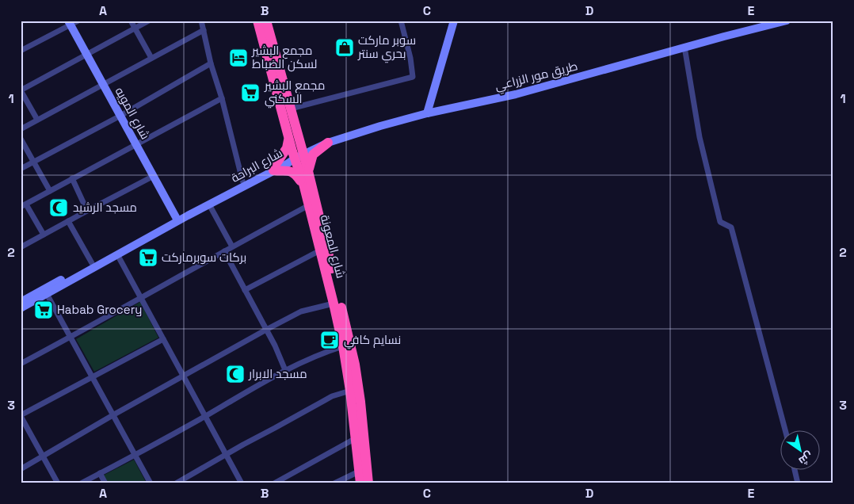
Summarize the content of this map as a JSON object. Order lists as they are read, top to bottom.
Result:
{
  "streets": {
    "highway": ["شارع المعونة"],
    "street": ["طريق مور الزراعي", "شارع المويه", "شارع البراحة"]
  },
  "crossings": [
    ["طريق مور الزراعي", "شارع البراحة"],
    ["طريق مور الزراعي", "شارع المعونة"],
    ["شارع المويه", "شارع البراحة"],
    ["شارع البراحة", "شارع المعونة"]
  ],
  "places": {
    "shop": ["سوبر ماركت بحري سنتر"],
    "hotel": ["مجمع البشير لسكن الضباط"],
    "supermarket": ["مجمع البشير السكني", "بركات سوبرماركت", "Habab Grocery"],
    "mosque": ["مسجد الرشيد", "مسجد الابرار"],
    "cafe": ["نسايم كافي"]
  },
  "north": "bottom right",
  "grid": {
    "columns": [
      "A",
      "B",
      "C",
      "D",
      "E"
    ],
    "rows": ["1", "2", "3"]
  }
}
